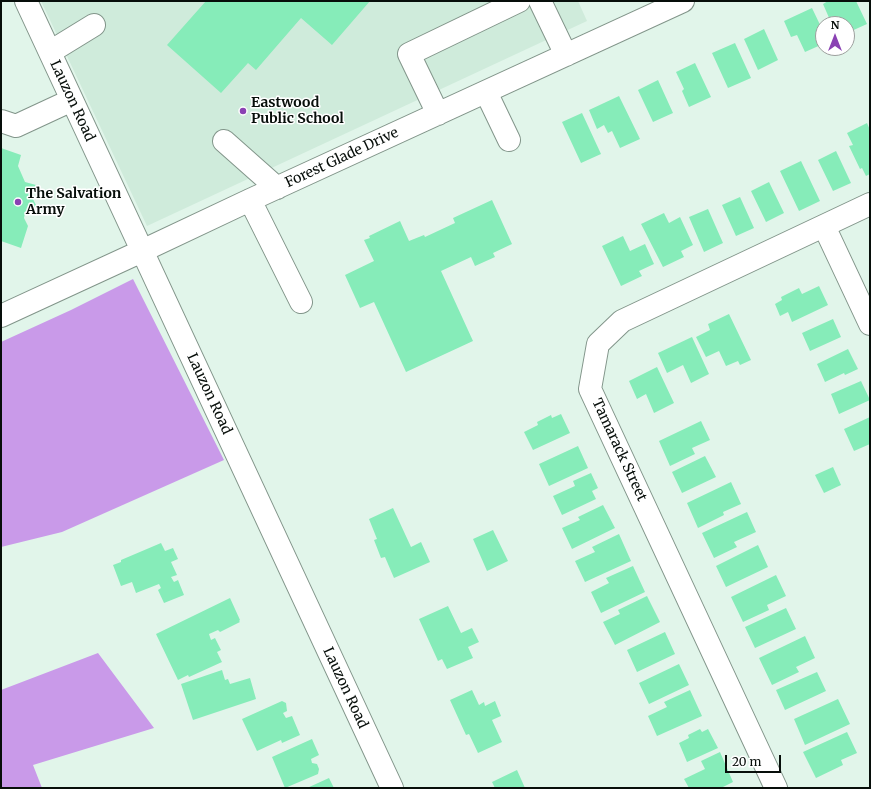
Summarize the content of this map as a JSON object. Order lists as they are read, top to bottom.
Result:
{
  "streets": {
    "street": ["Lauzon Road", "Forest Glade Drive", "Tamarack Street"]
  },
  "crossings": [
    ["Lauzon Road", "Forest Glade Drive"]
  ],
  "places": ["Eastwood Public School", "The Salvation Army"],
  "scale_bar": "20 m",
  "north": "top"
}
